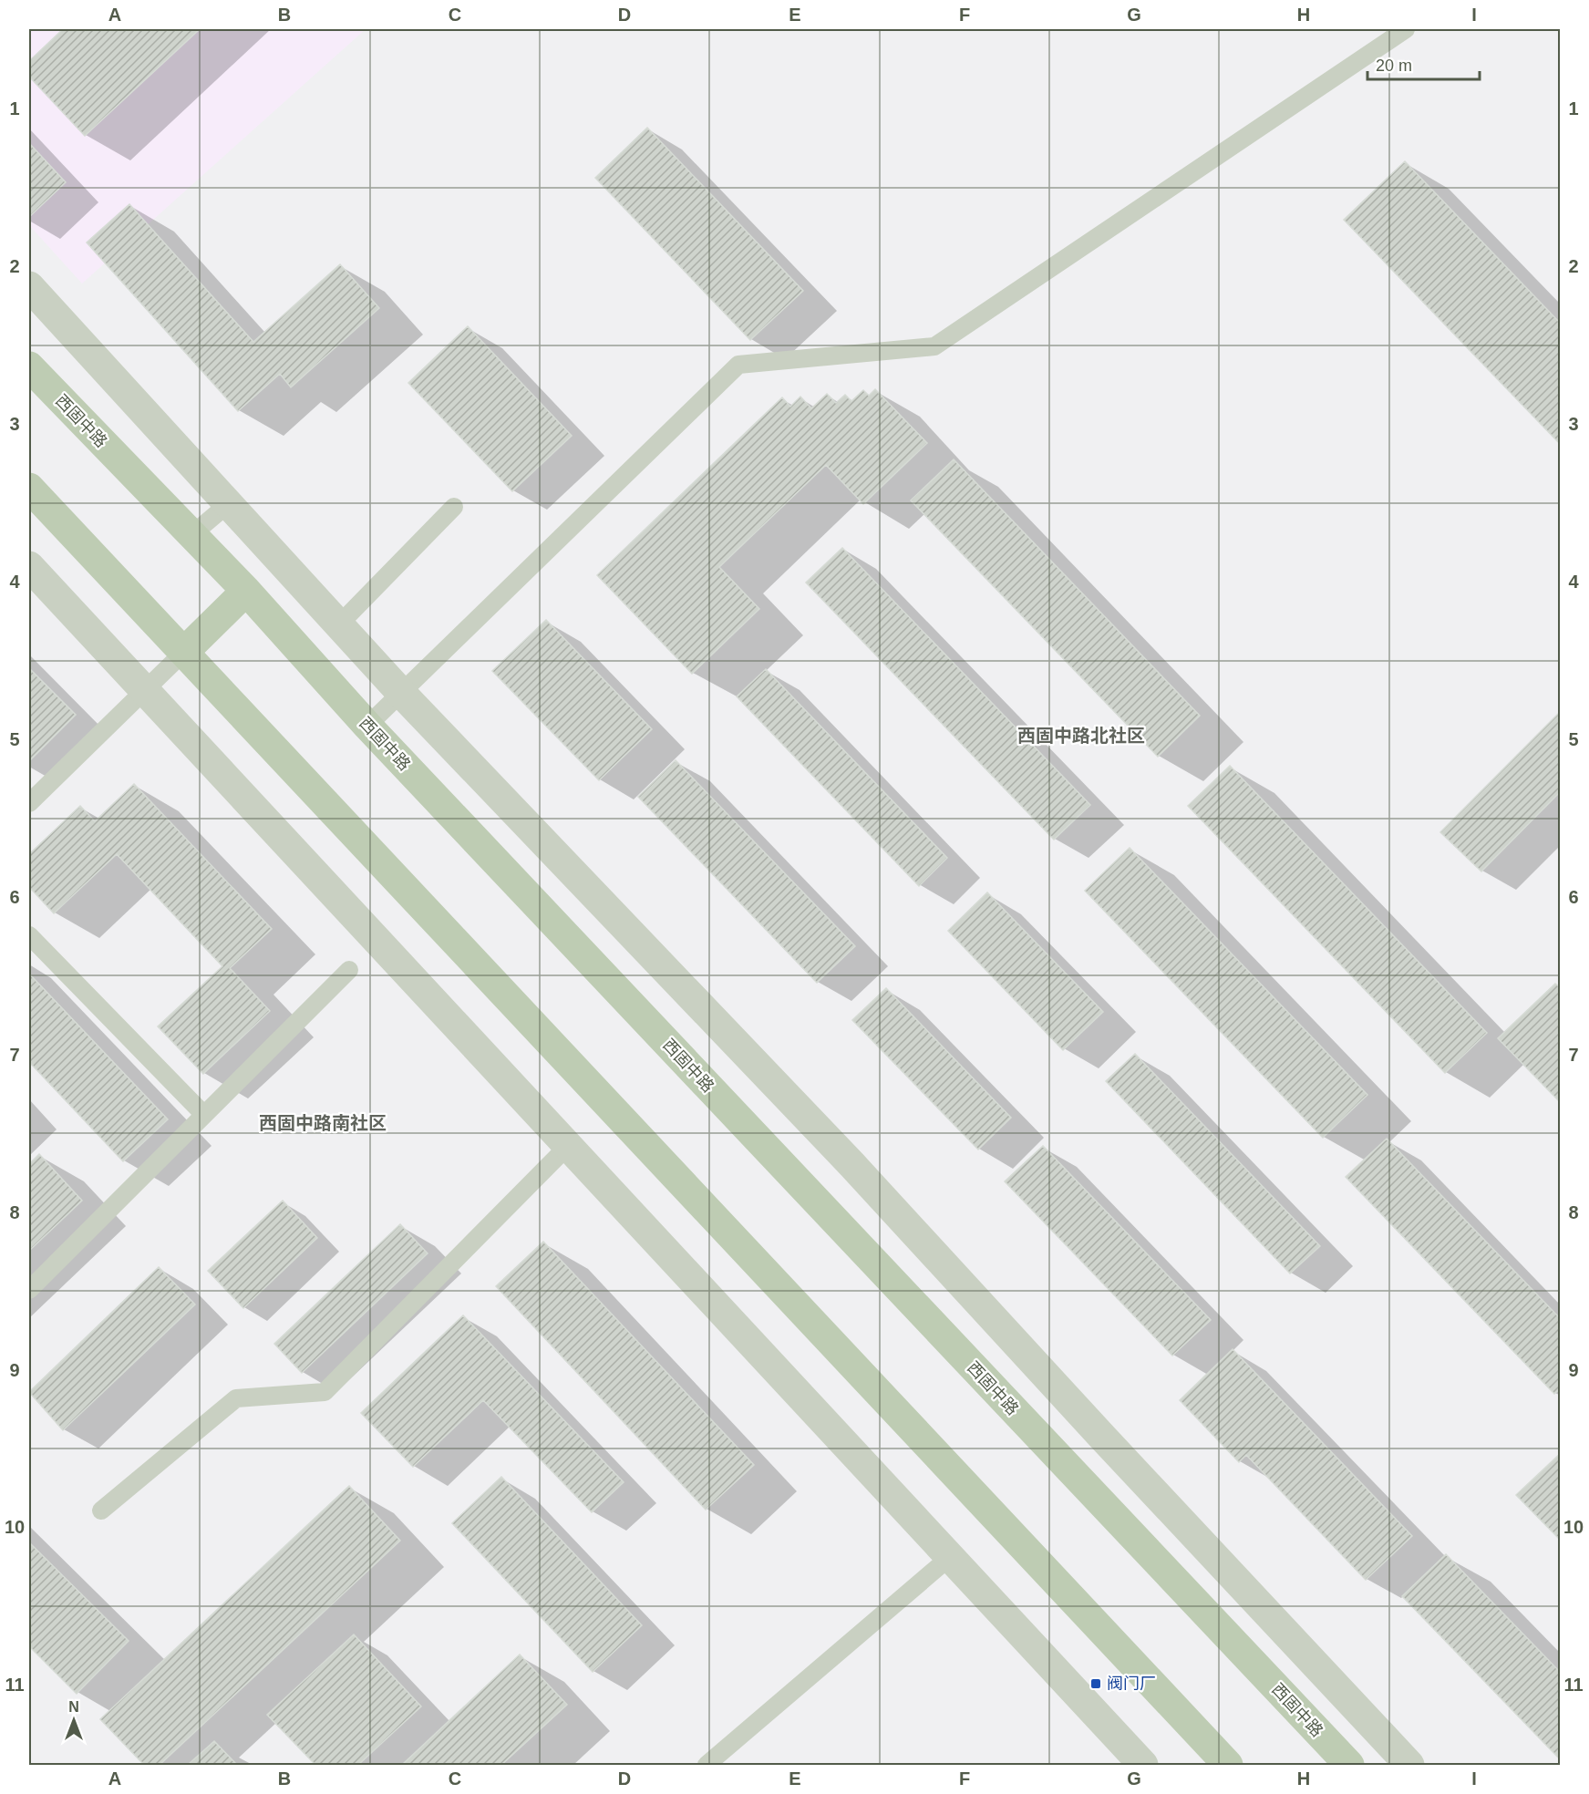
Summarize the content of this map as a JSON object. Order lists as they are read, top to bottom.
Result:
{
  "streets": {
    "main road": ["西固中路"]
  },
  "districts": ["西固中路北社区", "西固中路南社区"],
  "places": {
    "transit": ["阀门厂"]
  },
  "scale_bar": "20 m",
  "north": "top",
  "grid": {
    "columns": [
      "A",
      "B",
      "C",
      "D",
      "E",
      "F",
      "G",
      "H",
      "I"
    ],
    "rows": [
      "1",
      "2",
      "3",
      "4",
      "5",
      "6",
      "7",
      "8",
      "9",
      "10",
      "11"
    ]
  }
}
